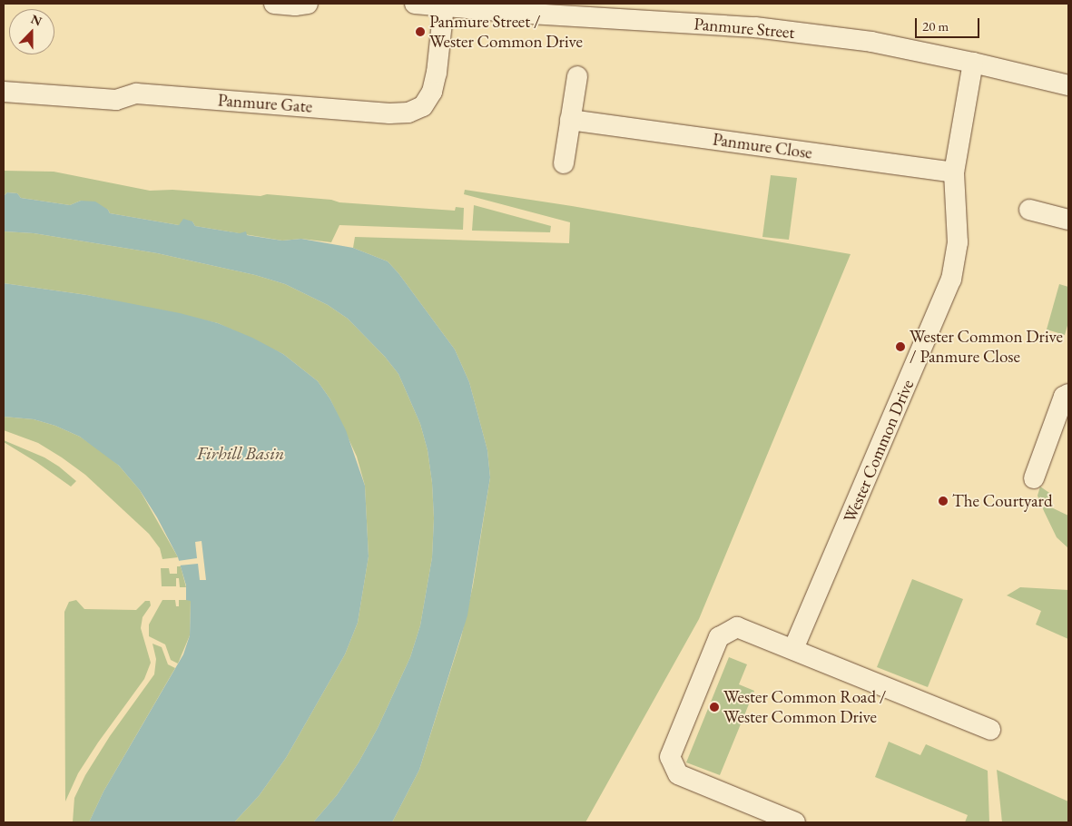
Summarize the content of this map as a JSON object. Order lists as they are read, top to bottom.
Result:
{
  "streets": {
    "street": [
      "Panmure Street",
      "Panmure Gate",
      "Panmure Close",
      "Wester Common Drive"
    ]
  },
  "crossings": [
    ["Panmure Street", "Panmure Gate"],
    ["Panmure Street", "Wester Common Drive"],
    ["Panmure Close", "Wester Common Drive"]
  ],
  "water": ["Firhill Basin"],
  "places": [
    "Panmure Street / Wester Common Drive",
    "Wester Common Drive / Panmure Close",
    "The Courtyard",
    "Wester Common Road / Wester Common Drive"
  ],
  "scale_bar": "20 m",
  "north": "top"
}
